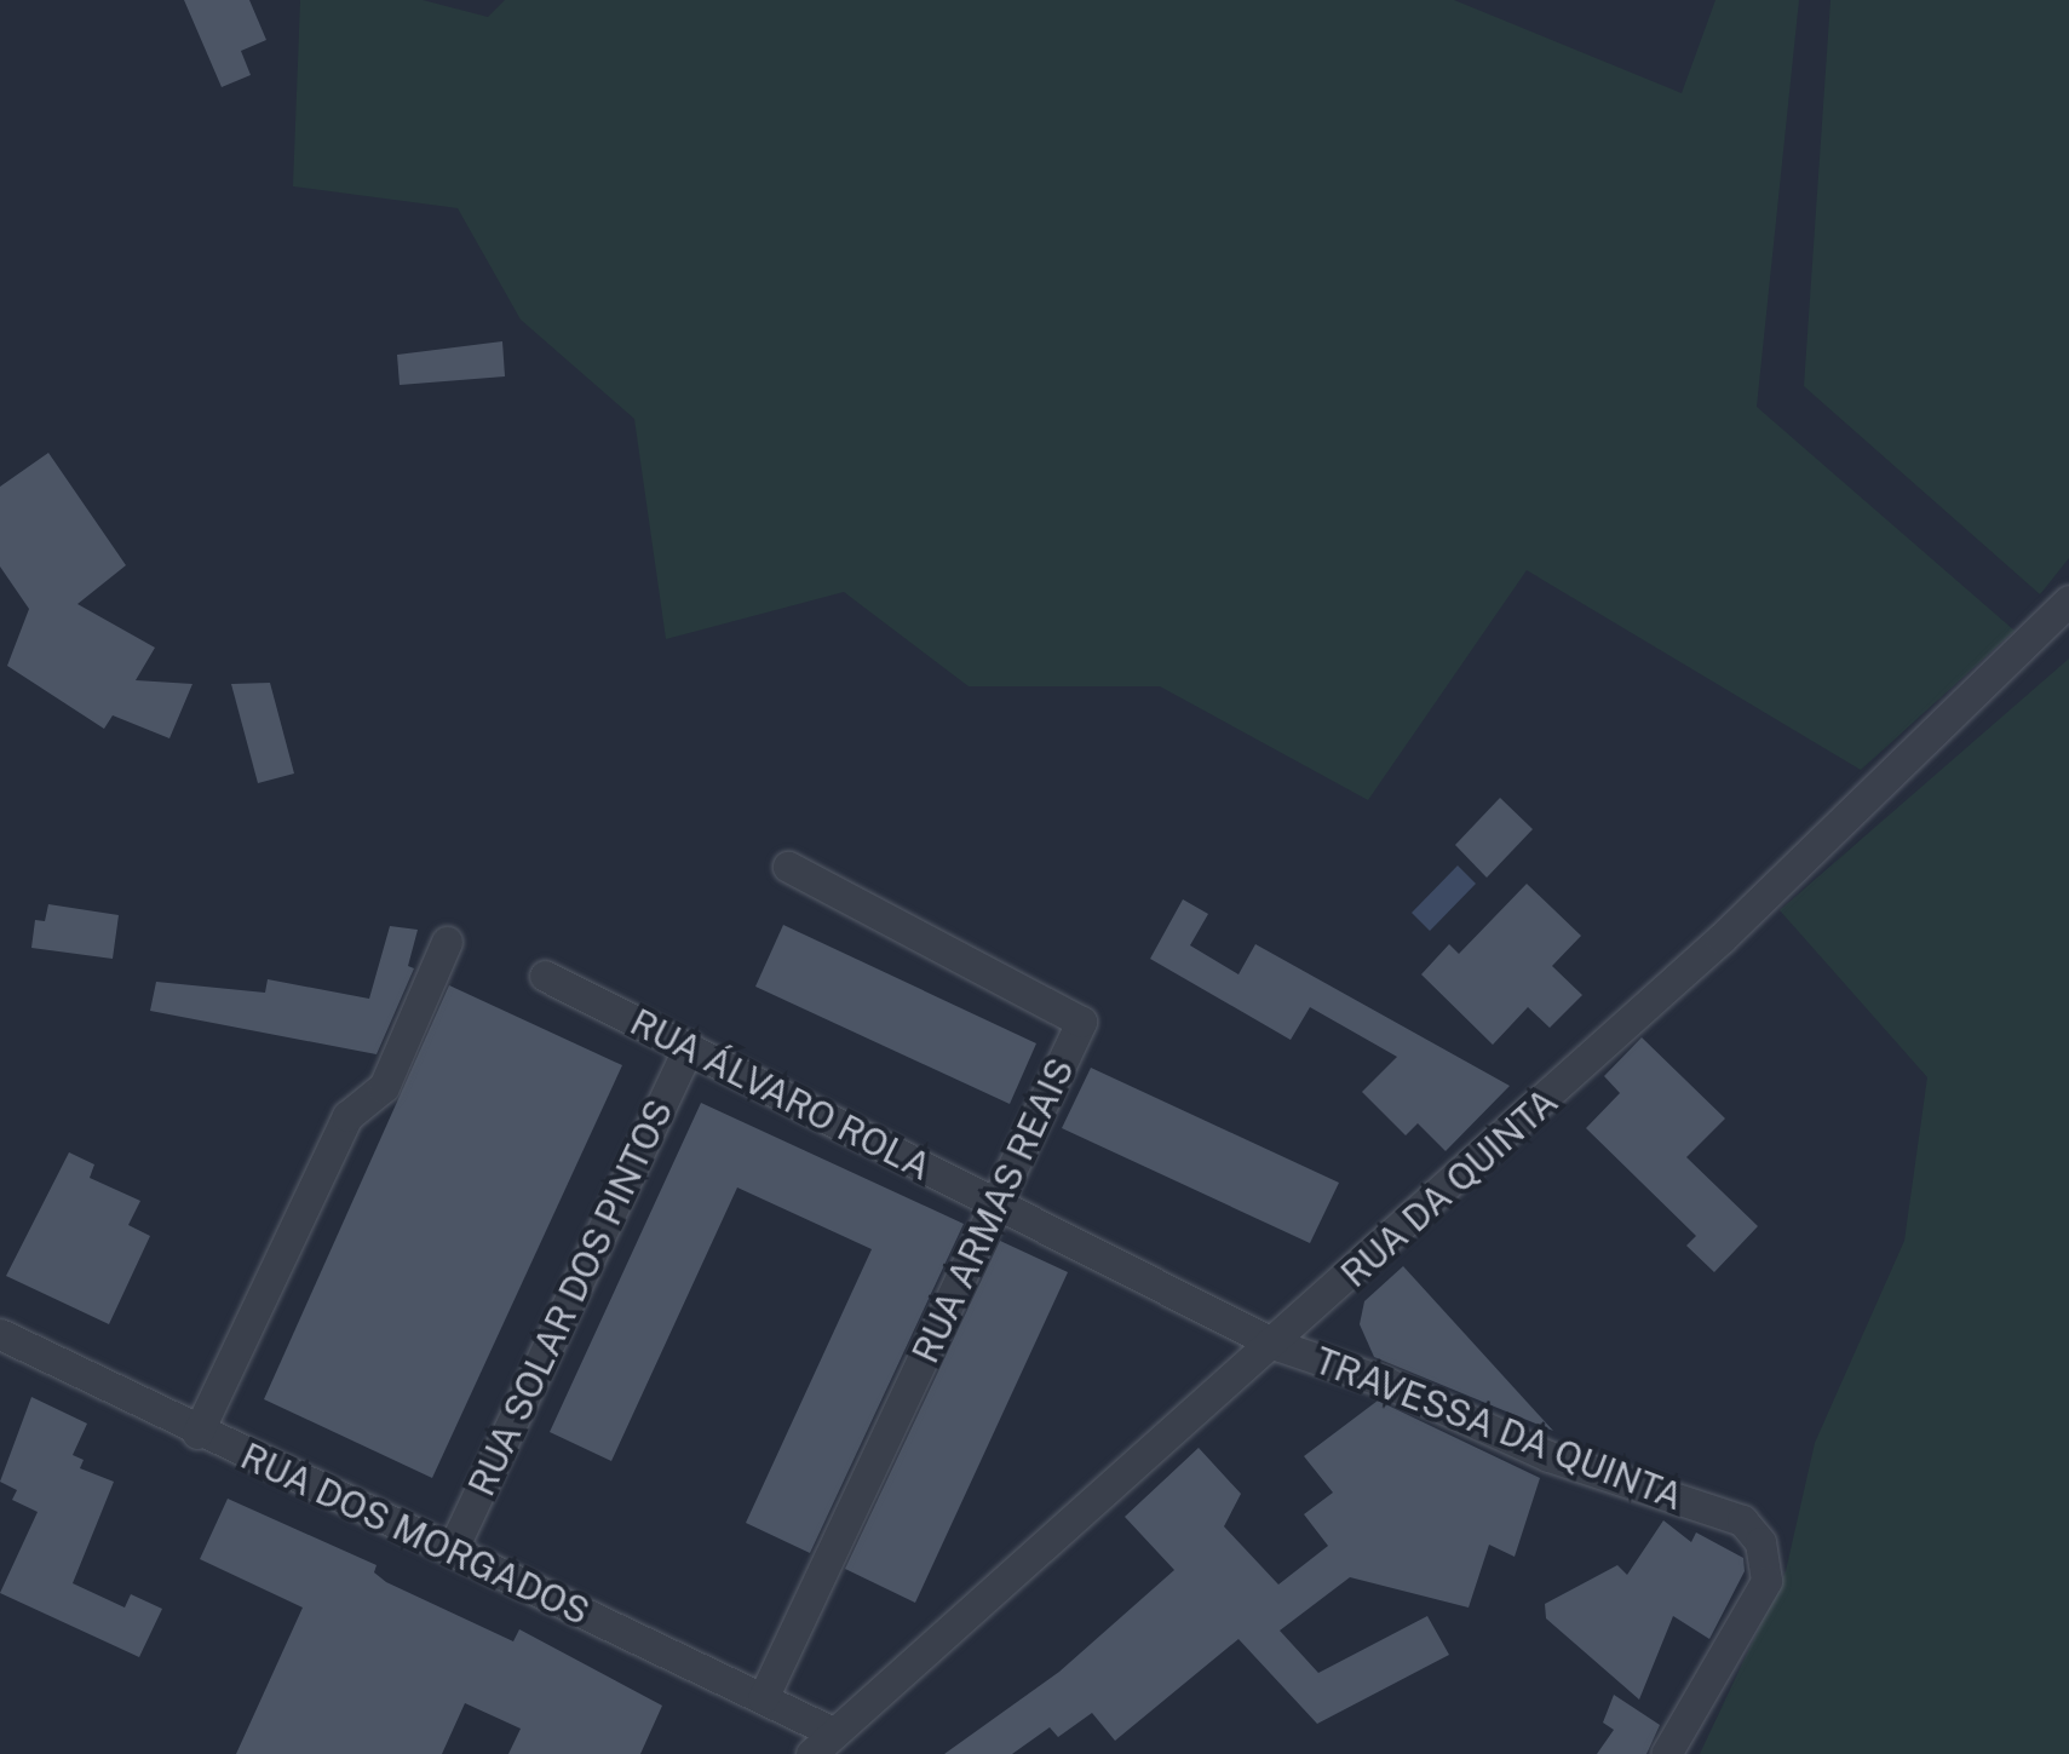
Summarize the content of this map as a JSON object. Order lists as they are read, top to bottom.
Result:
{
  "streets": {
    "street": [
      "RUA ÁLVARO ROLA",
      "RUA DA QUINTA",
      "RUA ARMAS REAIS",
      "RUA SOLAR DOS PINTOS",
      "TRAVESSA DA QUINTA",
      "RUA DOS MORGADOS"
    ]
  },
  "crossings": [
    ["RUA ÁLVARO ROLA", "RUA DA QUINTA"],
    ["RUA ÁLVARO ROLA", "RUA ARMAS REAIS"],
    ["RUA ÁLVARO ROLA", "RUA SOLAR DOS PINTOS"],
    ["RUA ÁLVARO ROLA", "TRAVESSA DA QUINTA"],
    ["RUA DA QUINTA", "TRAVESSA DA QUINTA"],
    ["RUA DA QUINTA", "RUA DOS MORGADOS"],
    ["RUA ARMAS REAIS", "RUA DOS MORGADOS"],
    ["RUA SOLAR DOS PINTOS", "RUA DOS MORGADOS"]
  ]
}
